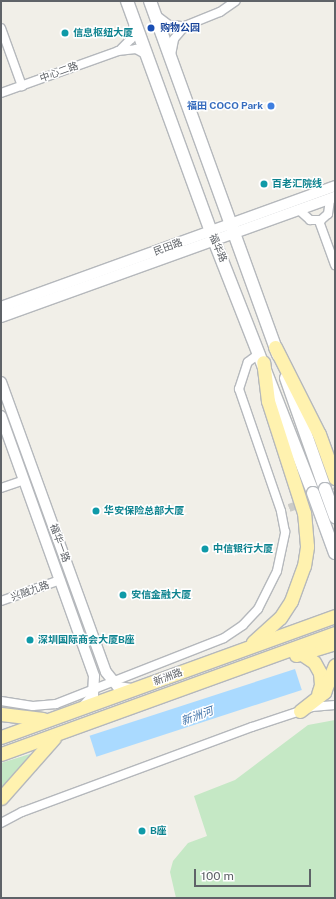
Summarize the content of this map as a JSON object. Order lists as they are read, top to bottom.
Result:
{
  "streets": {
    "main road": ["福华路", "新洲路"],
    "street": [
      "中心二路",
      "民田路",
      "福华一路",
      "兴融九路"
    ]
  },
  "crossings": [
    ["中心二路", "福华路"],
    ["民田路", "福华路"],
    ["福华一路", "兴融九路"]
  ],
  "water": ["新洲河"],
  "places": [
    "购物公园",
    "信息枢纽大厦",
    "福田 COCO Park",
    "百老汇院线",
    "华安保险总部大厦",
    "中信银行大厦",
    "安信金融大厦",
    "深圳国际商会大厦B座",
    "B座"
  ],
  "scale_bar": "100 m"
}
